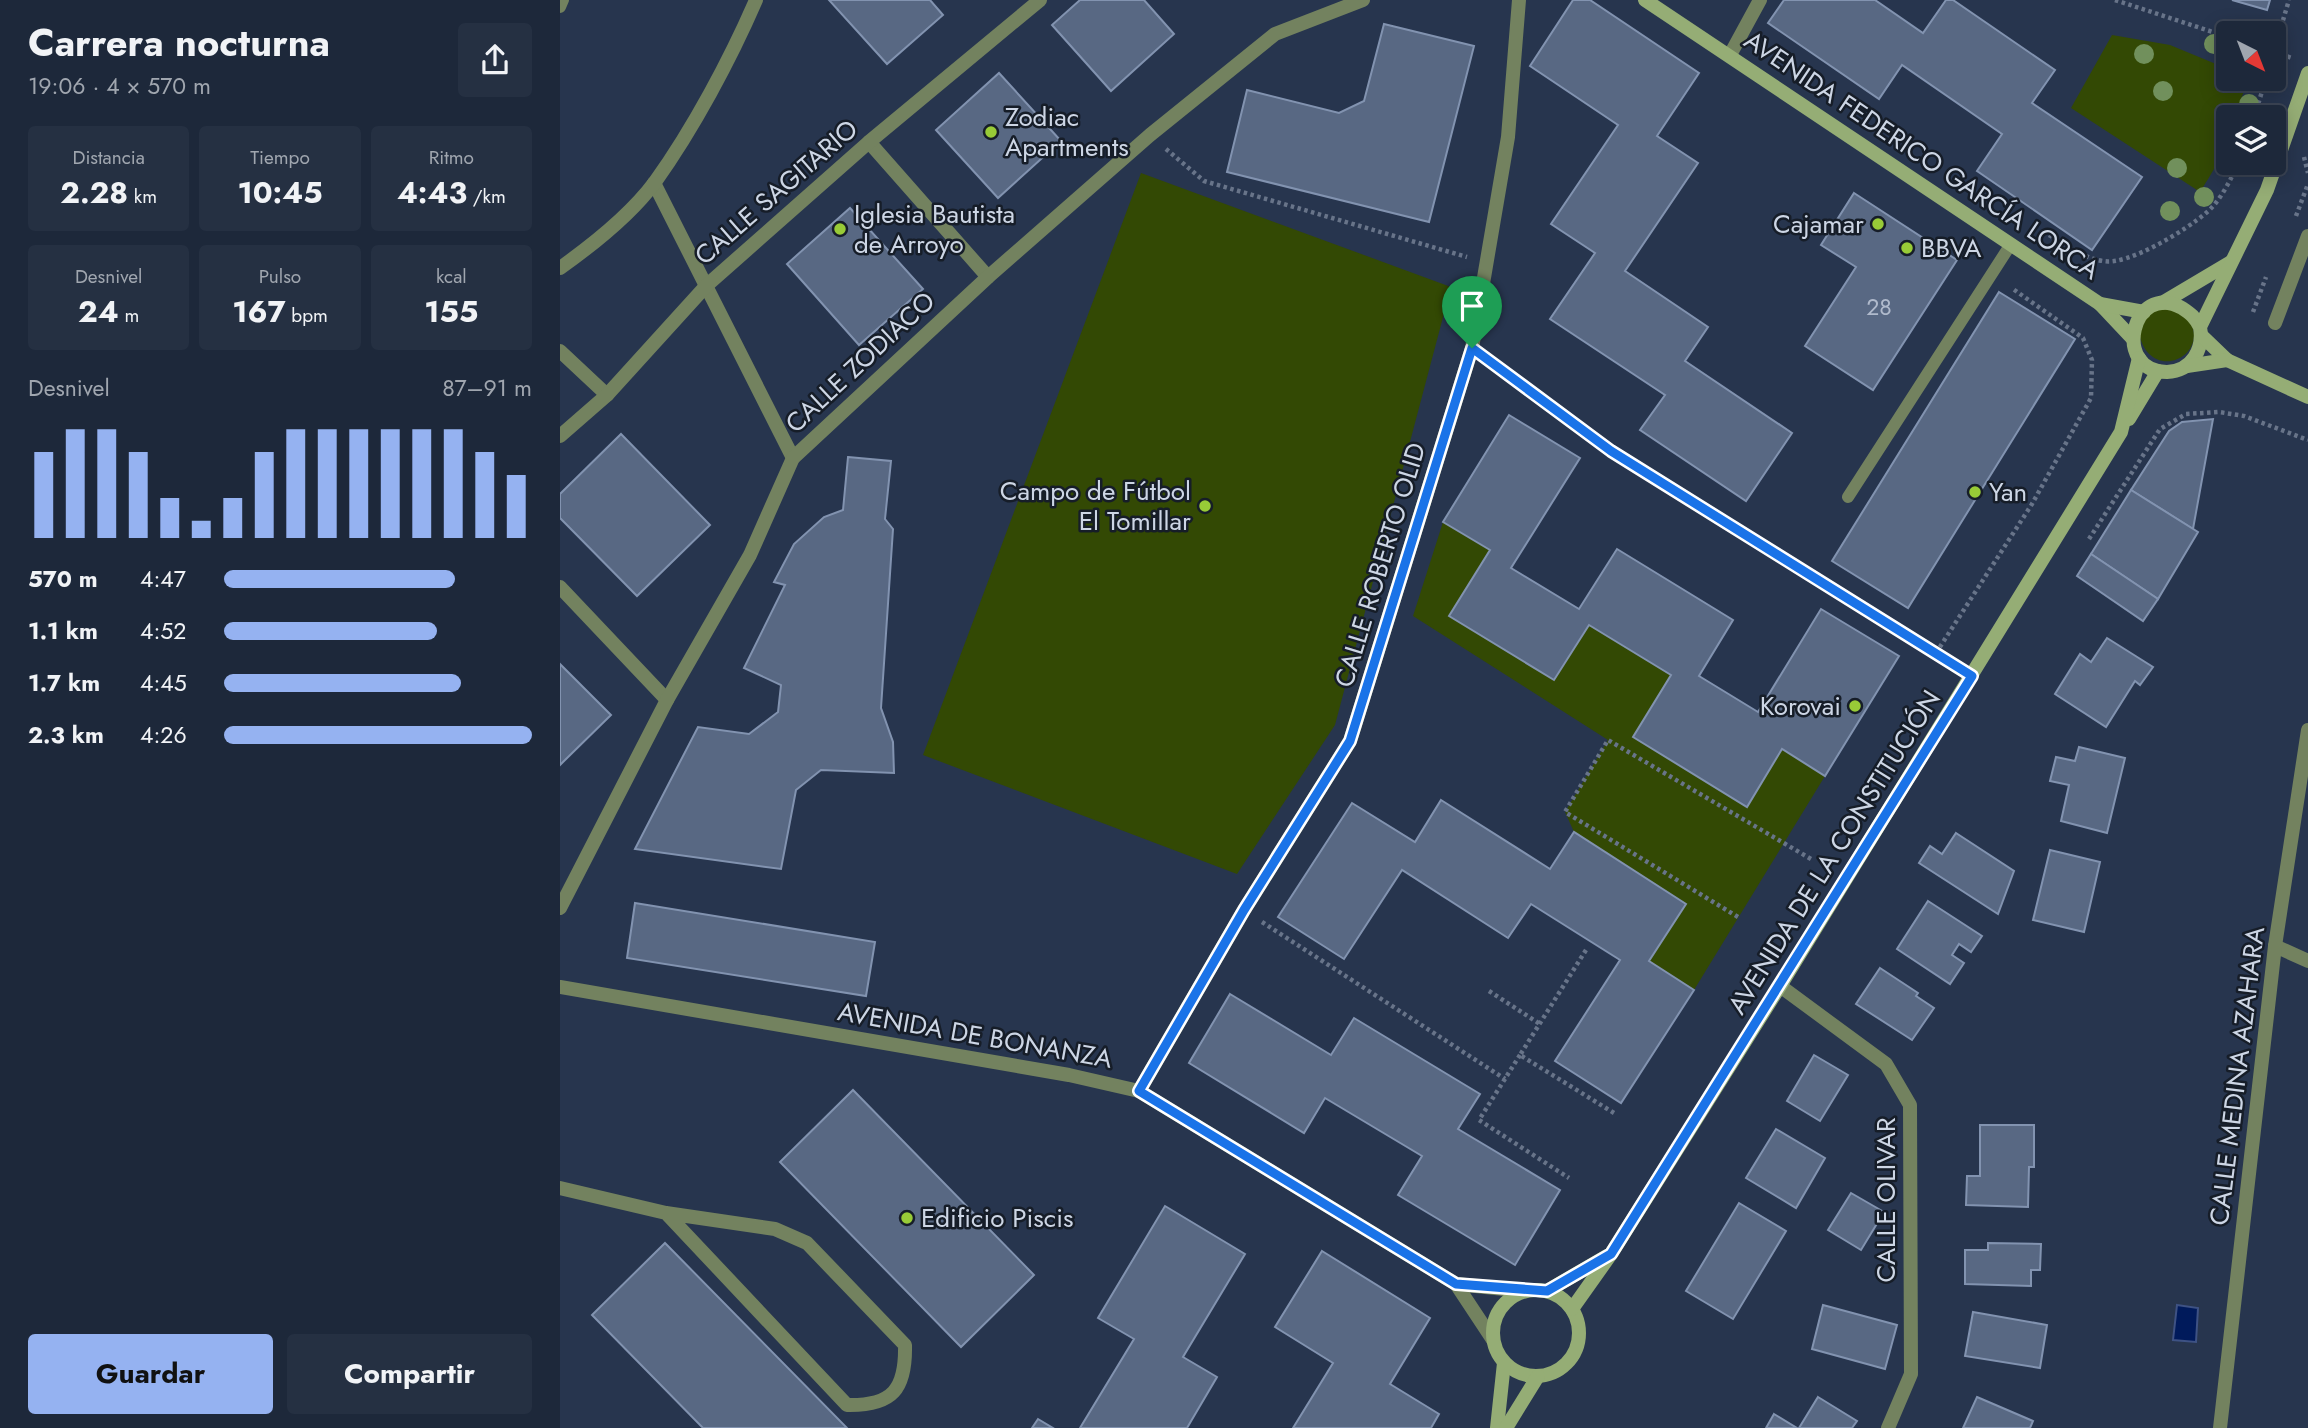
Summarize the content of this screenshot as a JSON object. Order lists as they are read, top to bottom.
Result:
{
  "streets": {
    "main road": ["AVENIDA FEDERICO GARCÍA LORCA", "AVENIDA DE LA CONSTITUCIÓN"],
    "street": [
      "CALLE SAGITARIO",
      "CALLE ZODIACO",
      "CALLE ROBERTO OLID",
      "AVENIDA DE BONANZA",
      "CALLE MEDINA AZAHARA",
      "CALLE OLIVAR"
    ]
  },
  "crossings": [
    ["CALLE ROBERTO OLID", "AVENIDA DE BONANZA"],
    ["AVENIDA DE LA CONSTITUCIÓN", "AVENIDA DE BONANZA"],
    ["AVENIDA DE LA CONSTITUCIÓN", "CALLE OLIVAR"]
  ],
  "places": [
    "Zodiac Apartments",
    "Cajamar",
    "Iglesia Bautista de Arroyo",
    "BBVA",
    "Yan",
    "Campo de Fútbol El Tomillar",
    "Korovai",
    "Edificio Piscis"
  ],
  "house_numbers": ["28"],
  "north": "bottom right",
  "page": {
    "heading": ["Carrera nocturna", "19:06 · 4 × 570 m"],
    "stats": [
      ["Distancia", "2.28 km"],
      ["Tiempo", "10:45"],
      ["Ritmo", "4:43 /km"],
      ["Desnivel", "24 m"],
      ["Pulso", "167 bpm"],
      ["kcal", "155"]
    ],
    "chart": ["Desnivel", "87–91 m"],
    "list": [
      {
        "name": "570 m",
        "note": "4:47"
      },
      {
        "name": "1.1 km",
        "note": "4:52"
      },
      {
        "name": "1.7 km",
        "note": "4:45"
      },
      {
        "name": "2.3 km",
        "note": "4:26"
      }
    ],
    "buttons": ["Guardar", "Compartir"]
  }
}
